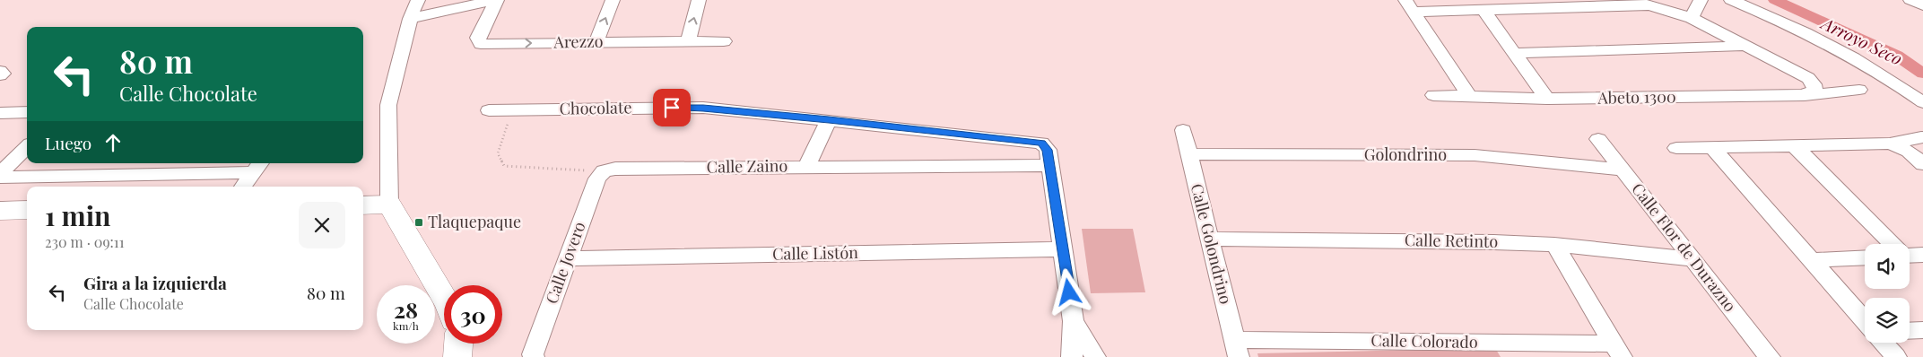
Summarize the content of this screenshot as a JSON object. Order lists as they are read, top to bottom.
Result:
{
  "streets": {
    "street": [
      "Arezzo",
      "Abeto 1300",
      "Chocolate",
      "Golondrino",
      "Calle Zaino",
      "Calle Retinto",
      "Calle Golondrino",
      "Calle Flor de Durazno",
      "Calle Listón",
      "Calle Jovero",
      "Calle Colorado"
    ]
  },
  "crossings": [
    ["Chocolate", "Calle Zaino"],
    ["Golondrino", "Calle Golondrino"],
    ["Golondrino", "Calle Flor de Durazno"],
    ["Calle Zaino", "Calle Jovero"],
    ["Calle Retinto", "Calle Golondrino"],
    ["Calle Retinto", "Calle Flor de Durazno"],
    ["Calle Golondrino", "Calle Colorado"],
    ["Calle Listón", "Calle Jovero"]
  ],
  "water": ["Arroyo Seco"],
  "places": {
    "transit": ["Tlaquepaque"]
  },
  "page": {
    "turn": ["80 m", "Calle Chocolate"],
    "then": "Luego",
    "heading": ["1 min", "230 m · 09:11"],
    "list": [
      {
        "name": "Gira a la izquierda",
        "note": "Calle Chocolate",
        "value": "80 m"
      }
    ],
    "speed": "28 km/h",
    "limit": "30"
  }
}
